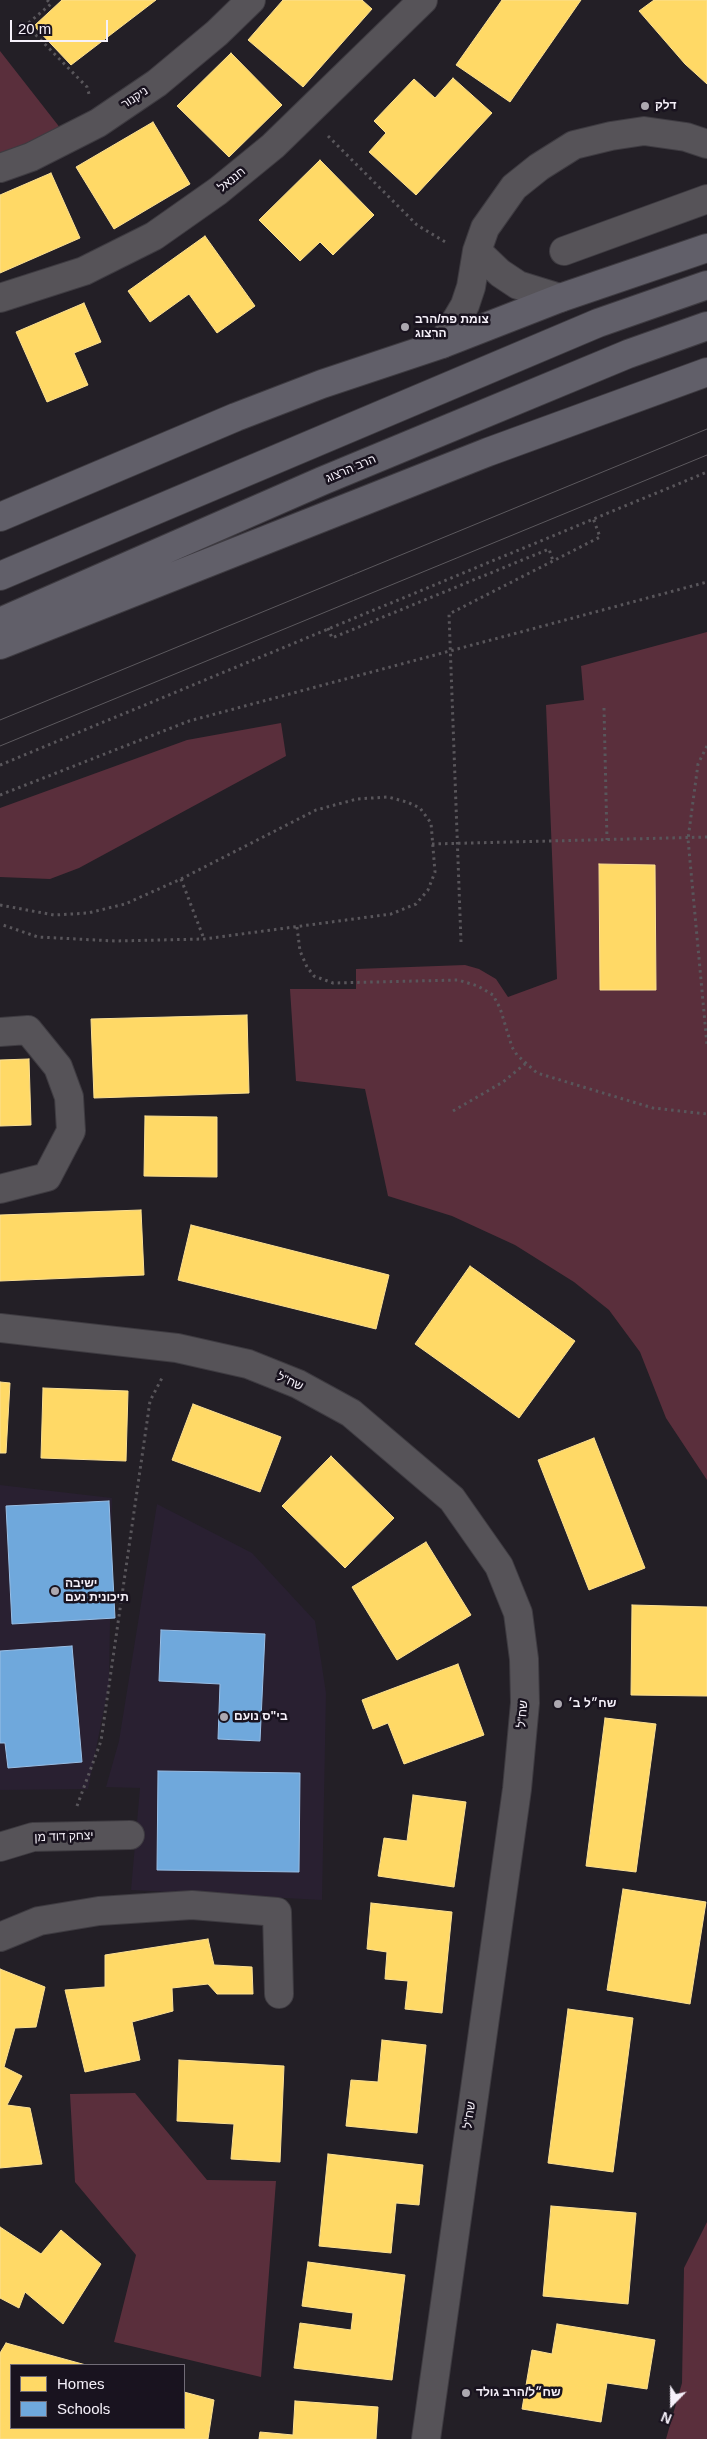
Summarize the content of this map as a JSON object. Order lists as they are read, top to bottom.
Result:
{
  "streets": {
    "main road": ["הרב הרצוג"],
    "street": [
      "ניקנור",
      "חננאל",
      "שח\"ל",
      "יצחק דוד מן"
    ]
  },
  "places": [
    "דלק",
    "צומת פת/הרב הרצוג",
    "ישיבה תיכונית נעם",
    "שח״ל ב׳",
    "בי\"ס נועם",
    "שח״ל/הרב גולד"
  ],
  "legend": ["Homes", "Schools"],
  "scale_bar": "20 m",
  "north": "bottom"
}
